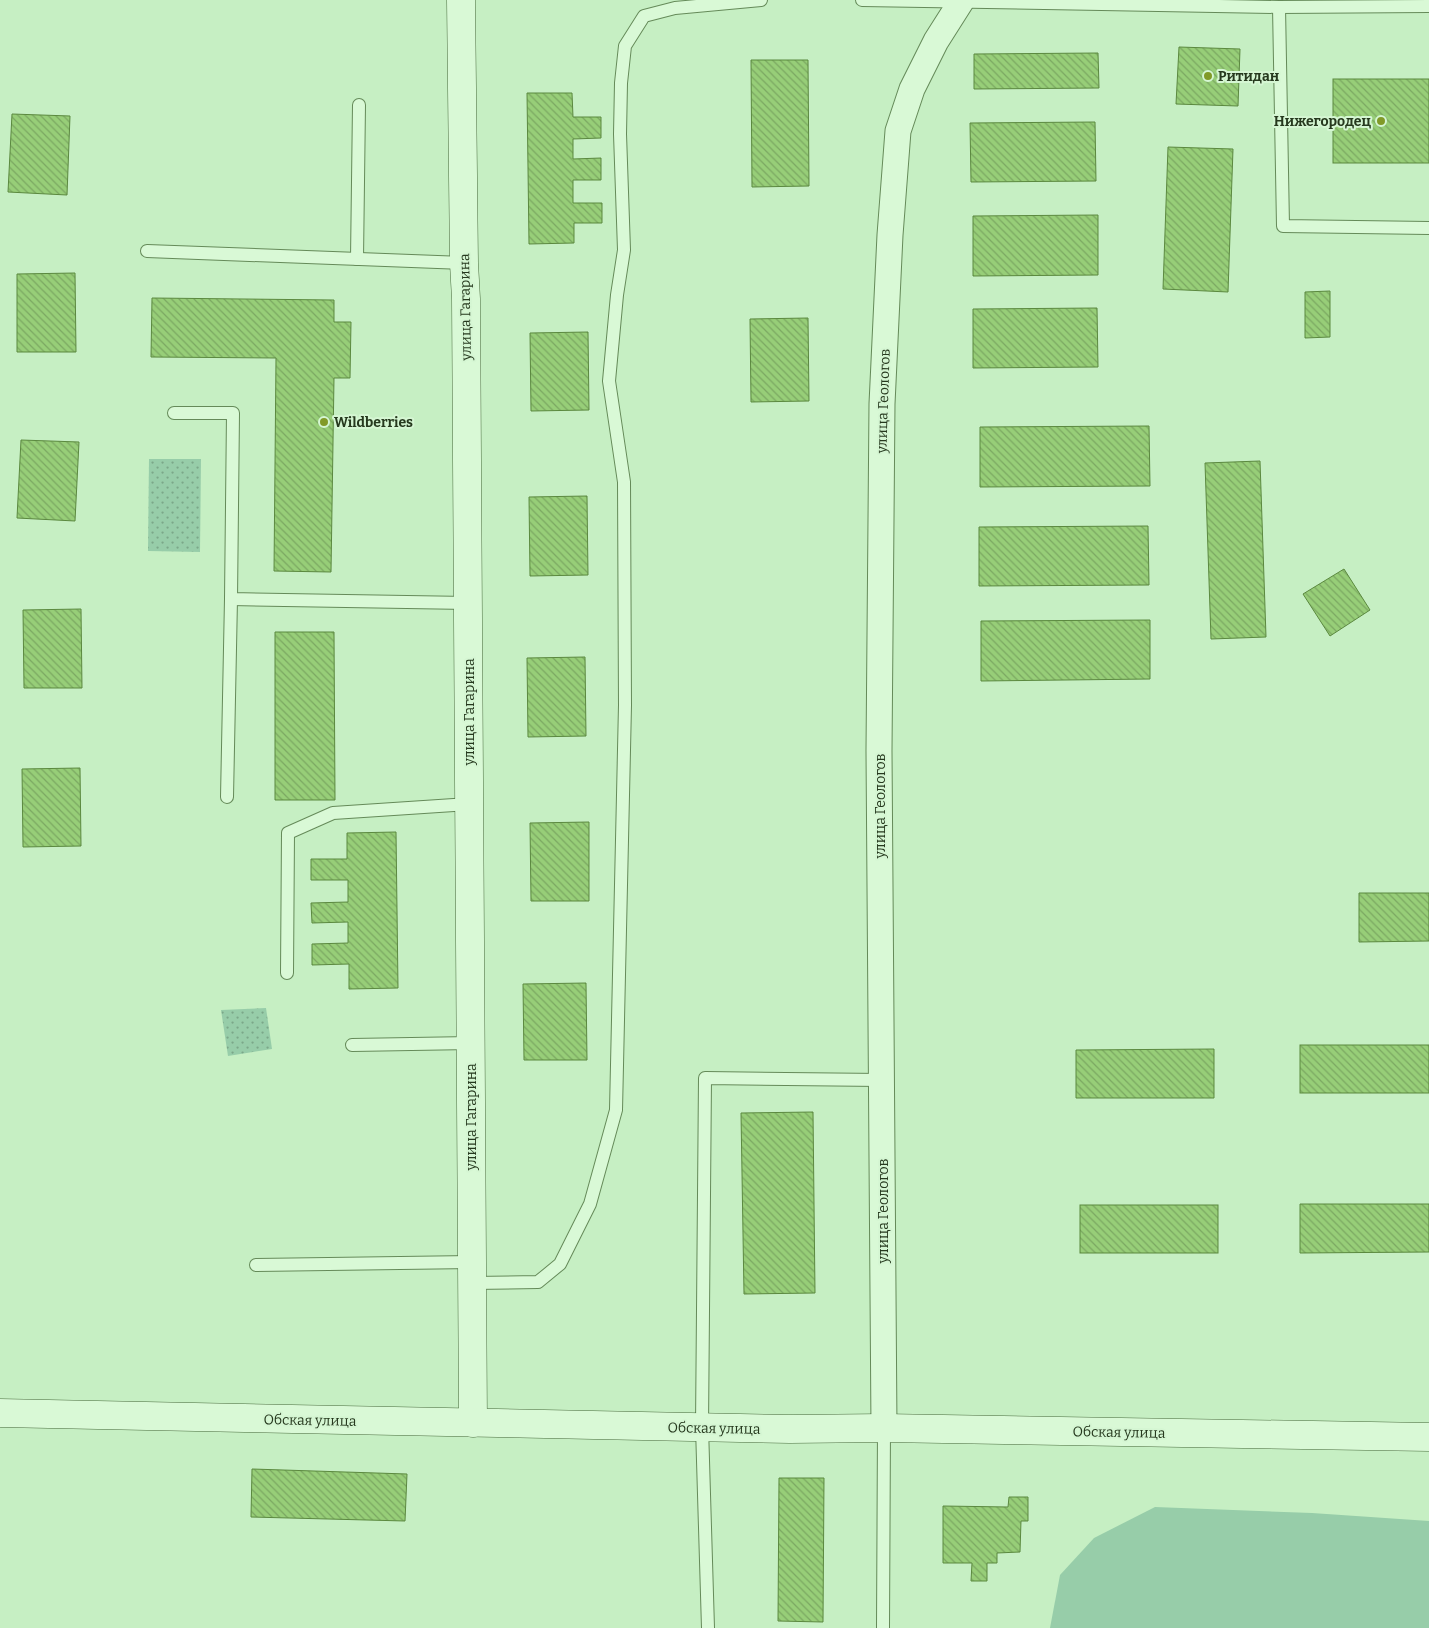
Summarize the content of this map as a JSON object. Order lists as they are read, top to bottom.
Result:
{
  "streets": {
    "street": ["улица Гагарина", "улица Геологов", "Обская улица"]
  },
  "crossings": [
    ["улица Гагарина", "Обская улица"],
    ["улица Геологов", "Обская улица"]
  ],
  "places": ["Ритидан", "Нижегородец", "Wildberries"]
}
